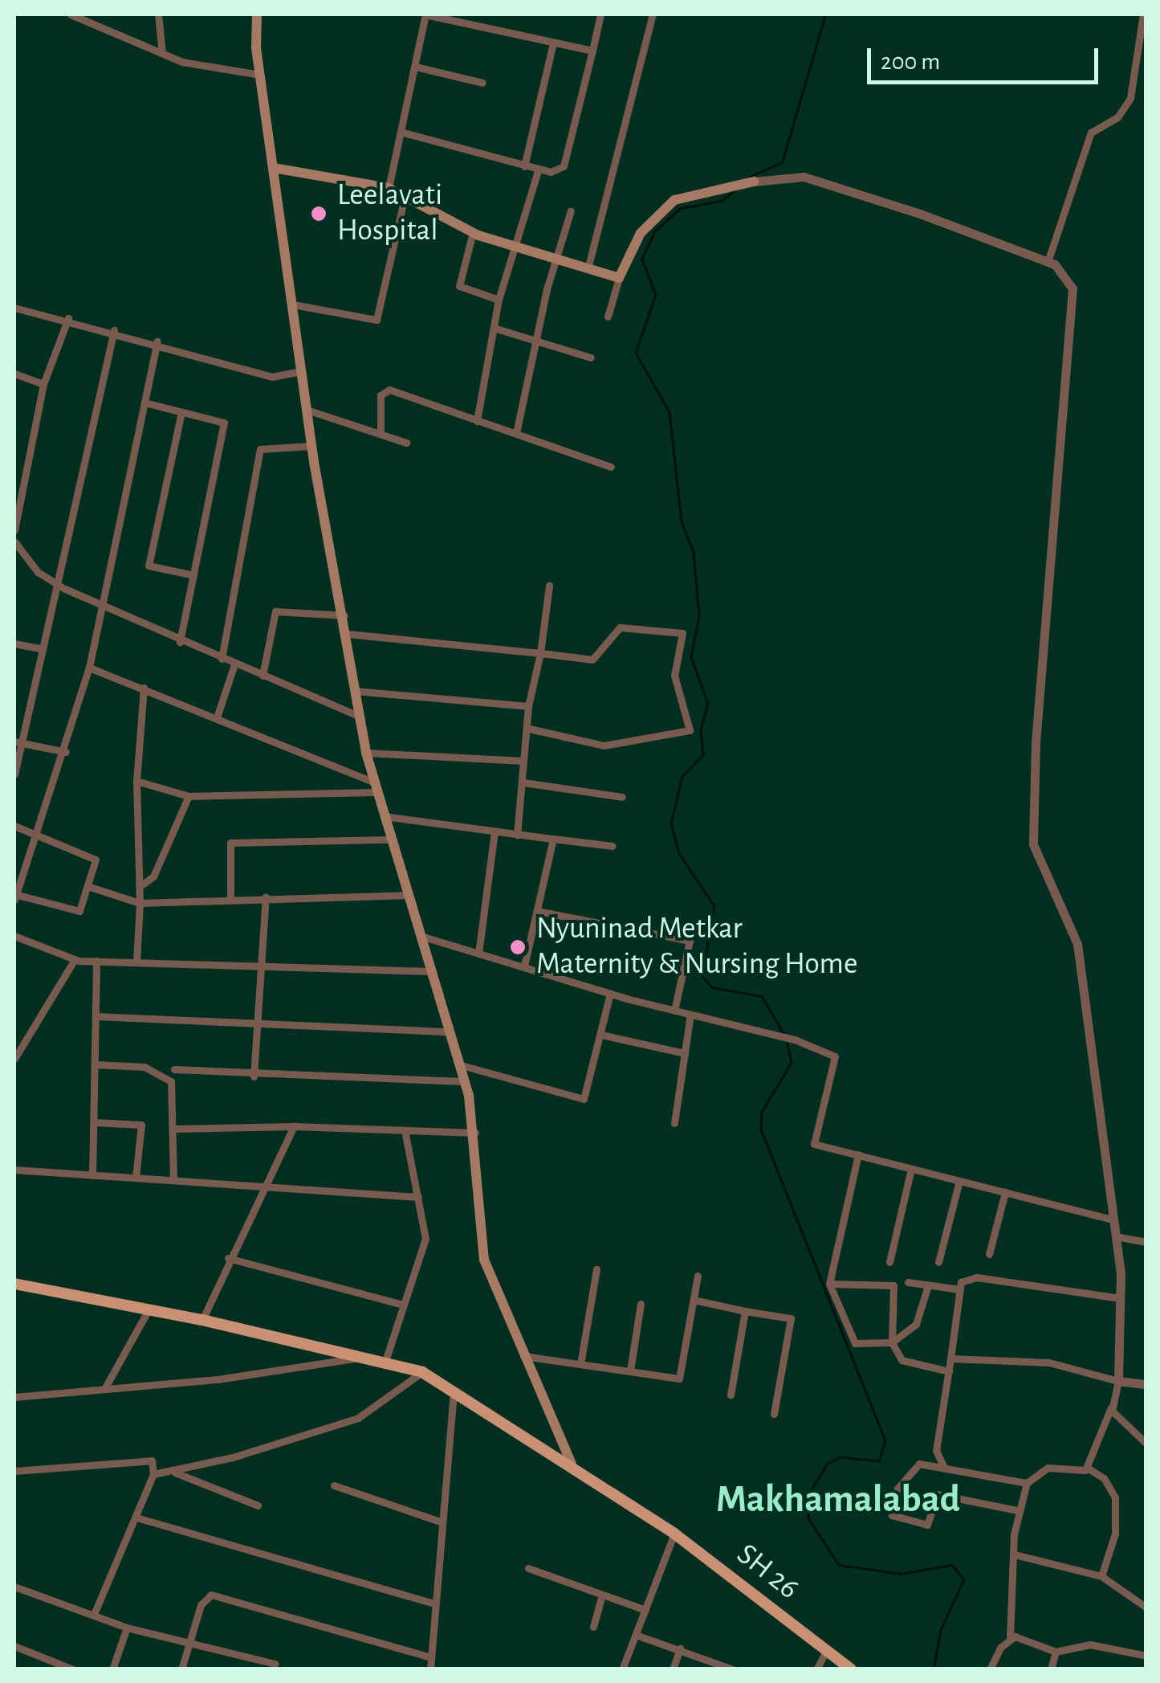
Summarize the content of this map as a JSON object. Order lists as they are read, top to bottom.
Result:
{
  "streets": {
    "main road": ["SH 26"]
  },
  "districts": ["Makhamalabad"],
  "places": ["Leelavati Hospital", "Nyuninad Metkar Maternity & Nursing Home"],
  "scale_bar": "200 m"
}
